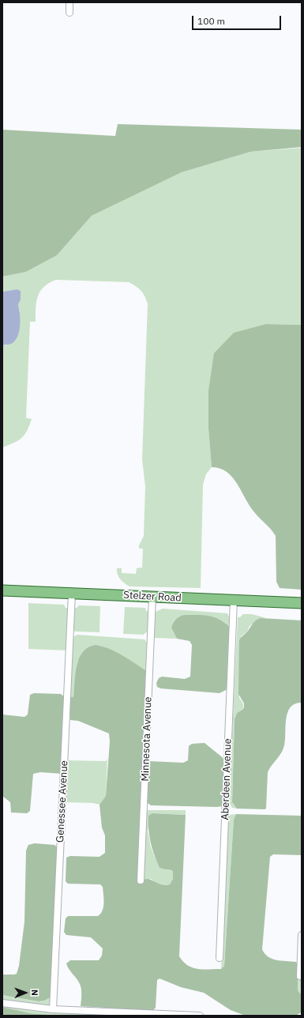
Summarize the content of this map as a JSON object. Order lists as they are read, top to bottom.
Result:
{
  "streets": {
    "main road": ["Stelzer Road"],
    "street": ["Minnesota Avenue", "Aberdeen Avenue", "Genessee Avenue"]
  },
  "crossings": [
    ["Stelzer Road", "Minnesota Avenue"],
    ["Stelzer Road", "Aberdeen Avenue"],
    ["Stelzer Road", "Genessee Avenue"]
  ],
  "scale_bar": "100 m",
  "north": "right"
}
